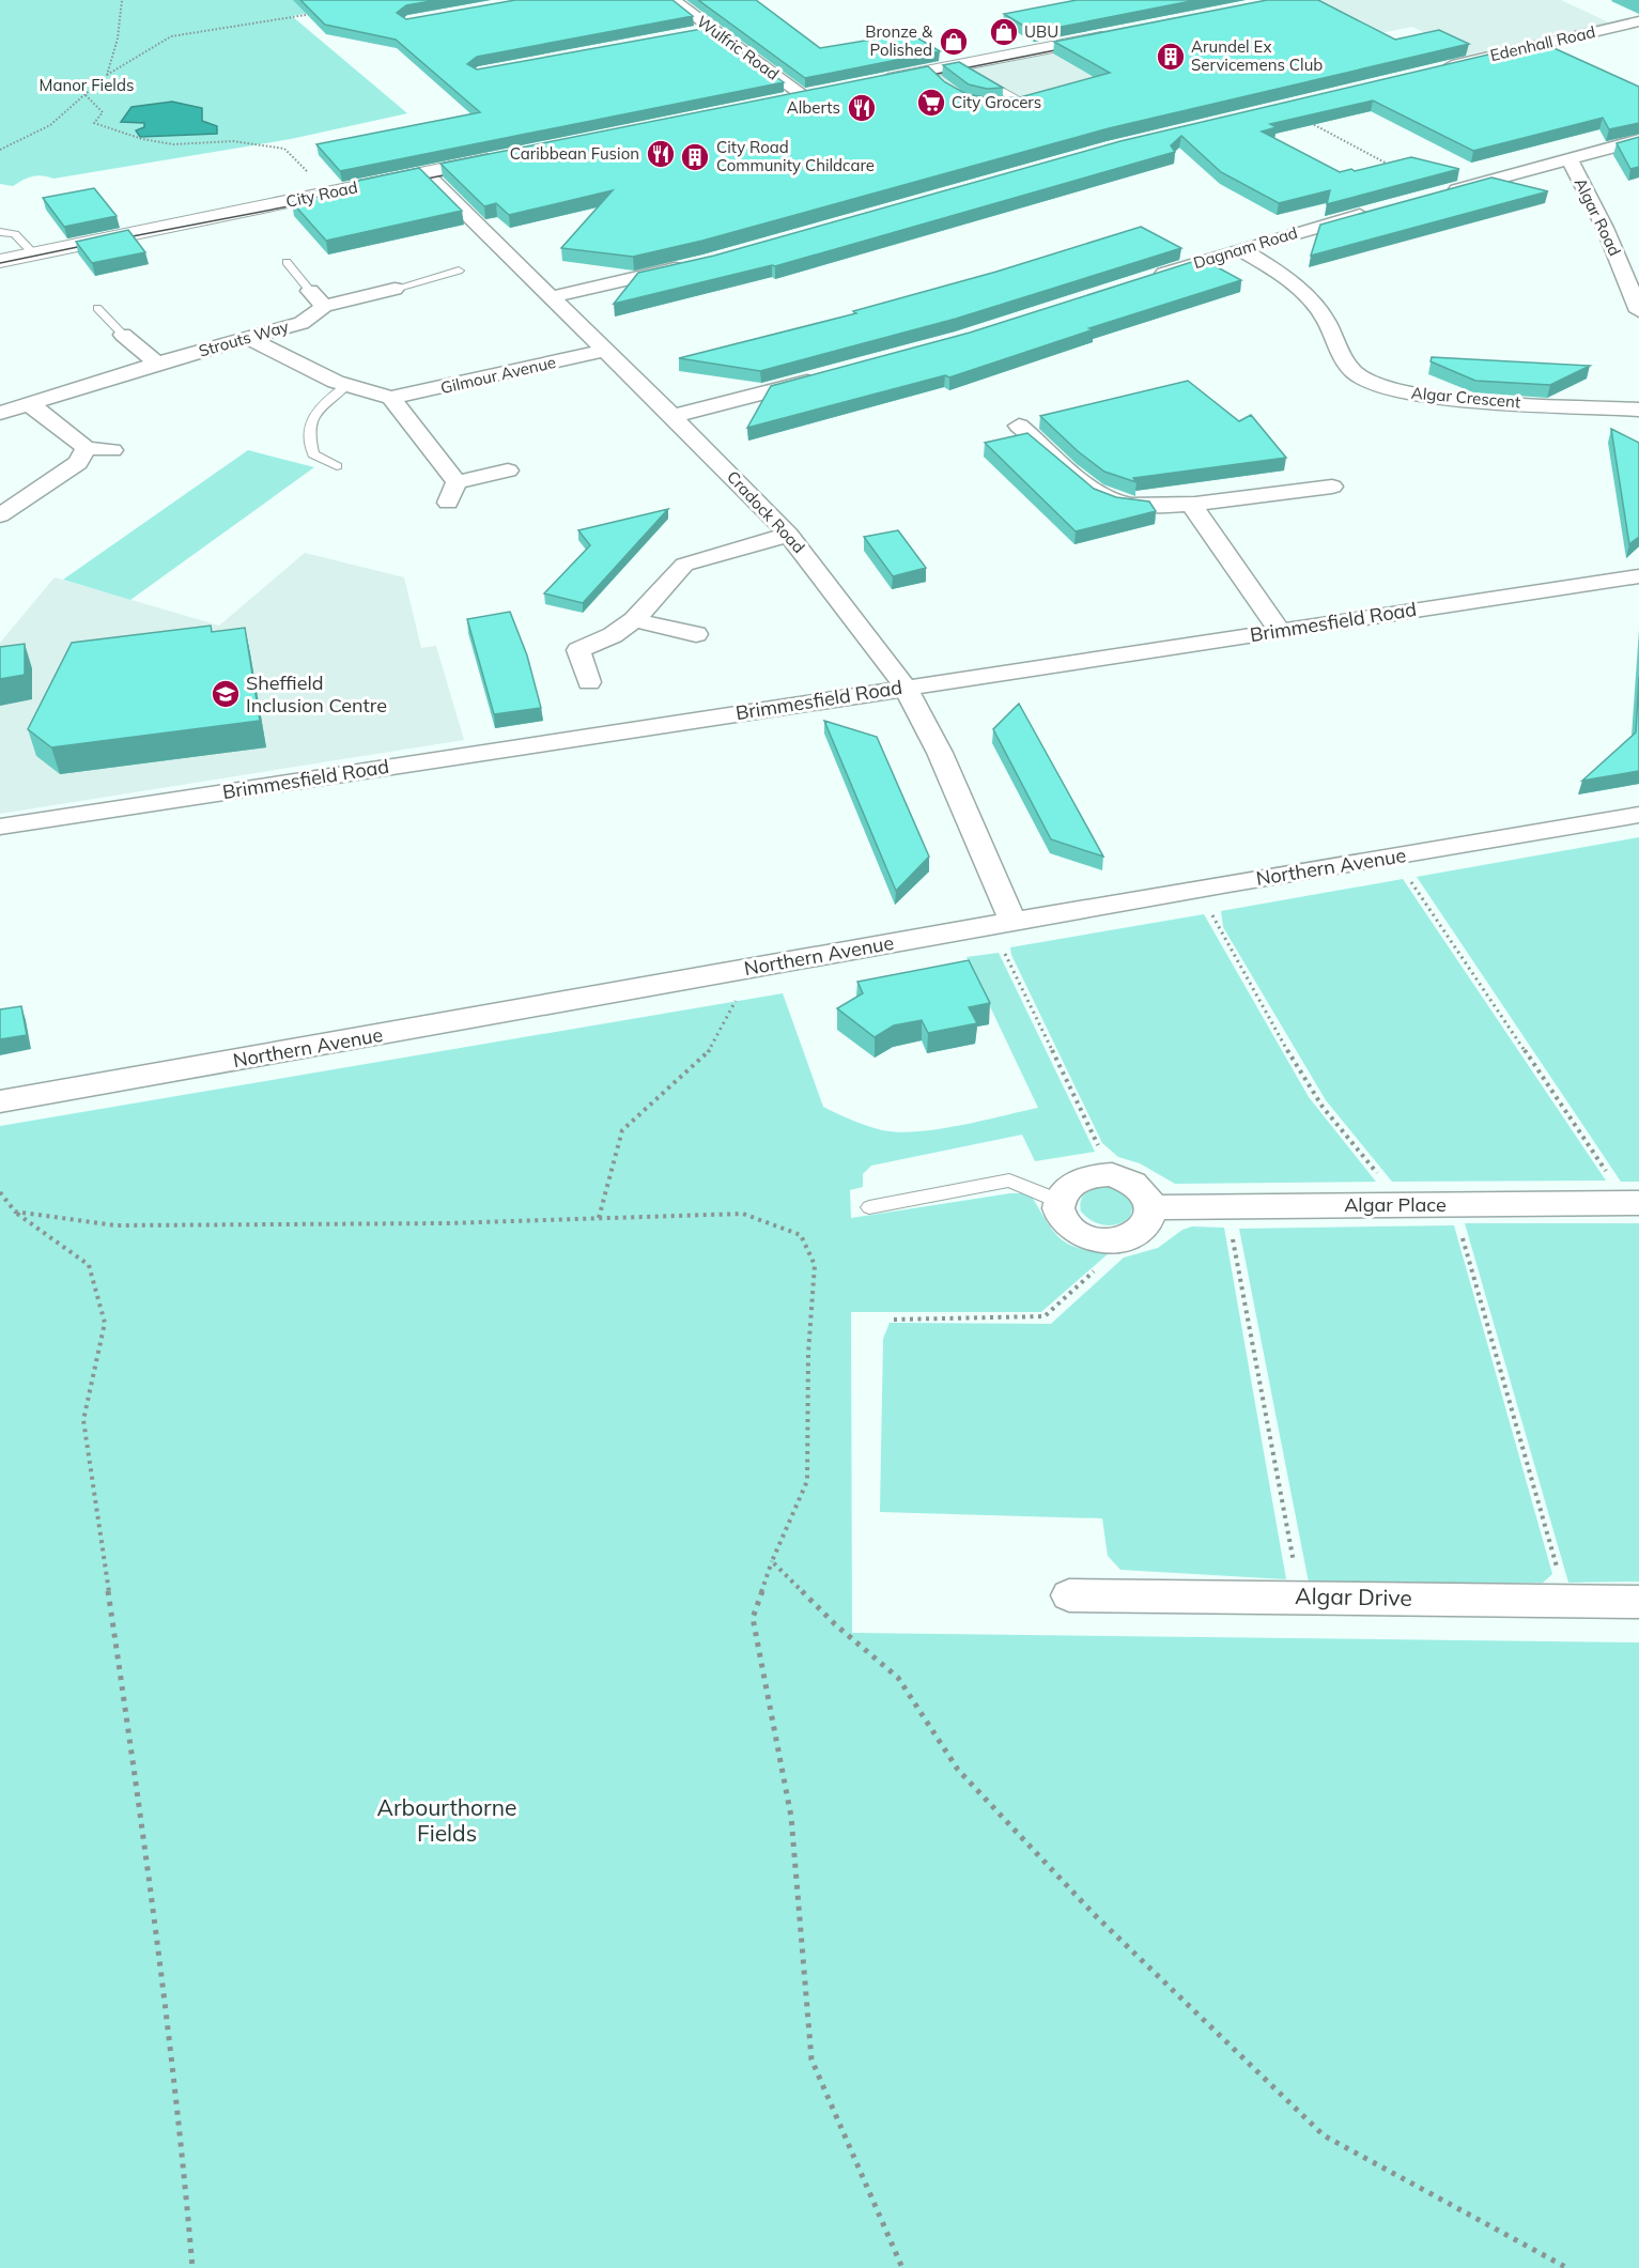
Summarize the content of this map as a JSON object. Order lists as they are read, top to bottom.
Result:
{
  "streets": {
    "main road": ["City Road"],
    "street": [
      "Edenhall Road",
      "Wulfric Road",
      "Algar Road",
      "Dagnam Road",
      "Strouts Way",
      "Gilmour Avenue",
      "Algar Crescent",
      "Cradock Road",
      "Brimmesfield Road",
      "Northern Avenue",
      "Algar Place",
      "Algar Drive"
    ]
  },
  "crossings": [
    ["City Road", "Cradock Road"],
    ["Dagnam Road", "Algar Crescent"],
    ["Strouts Way", "Gilmour Avenue"],
    ["Gilmour Avenue", "Cradock Road"],
    ["Cradock Road", "Brimmesfield Road"],
    ["Cradock Road", "Northern Avenue"]
  ],
  "parks": ["Manor Fields", "Arbourthorne Fields"],
  "places": {
    "shop": ["UBU", "Bronze & Polished"],
    "building": ["Arundel Ex Servicemens Club", "City Road Community Childcare"],
    "supermarket": ["City Grocers"],
    "restaurant": ["Alberts", "Caribbean Fusion"],
    "school or university": ["Sheffield Inclusion Centre"]
  }
}
